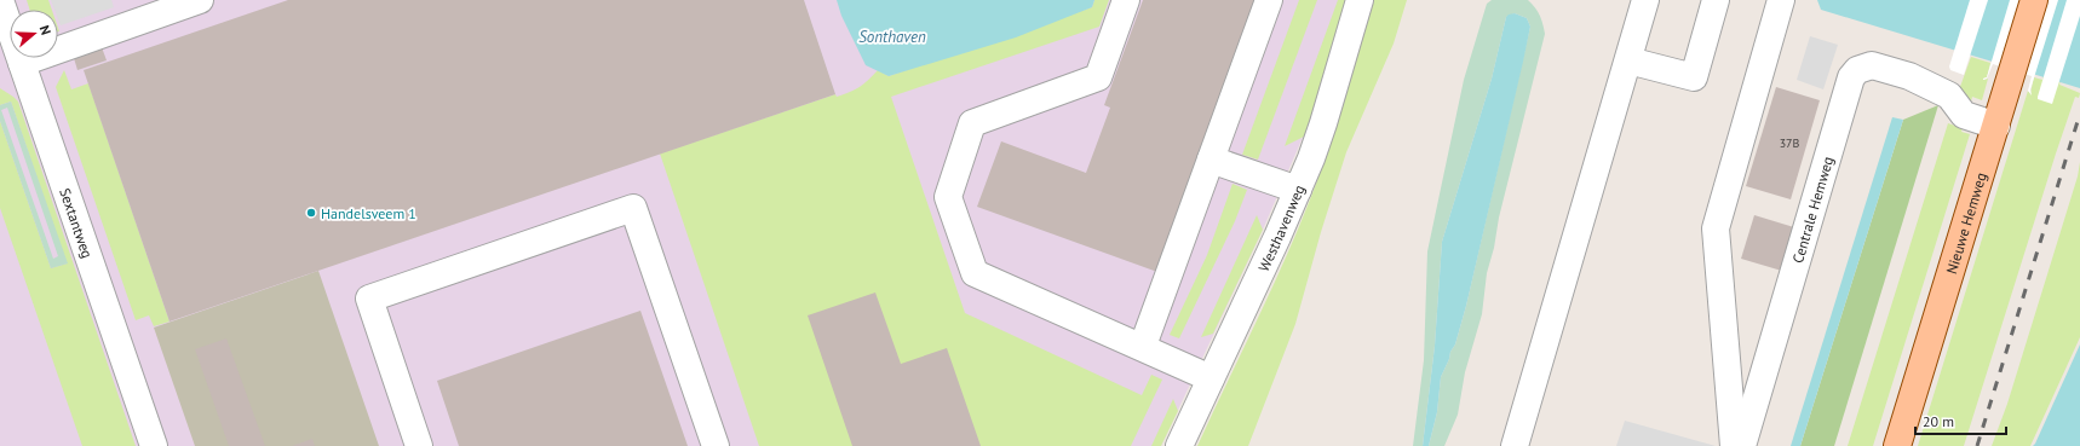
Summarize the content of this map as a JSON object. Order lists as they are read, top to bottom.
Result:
{
  "streets": {
    "main road": ["Nieuwe Hemweg"],
    "street": ["Centrale Hemweg", "Sextantweg", "Westhavenweg"]
  },
  "crossings": [
    ["Centrale Hemweg", "Nieuwe Hemweg"]
  ],
  "water": ["Sonthaven"],
  "places": ["Handelsveem 1"],
  "house_numbers": ["37B"],
  "scale_bar": "20 m",
  "north": "right"
}
